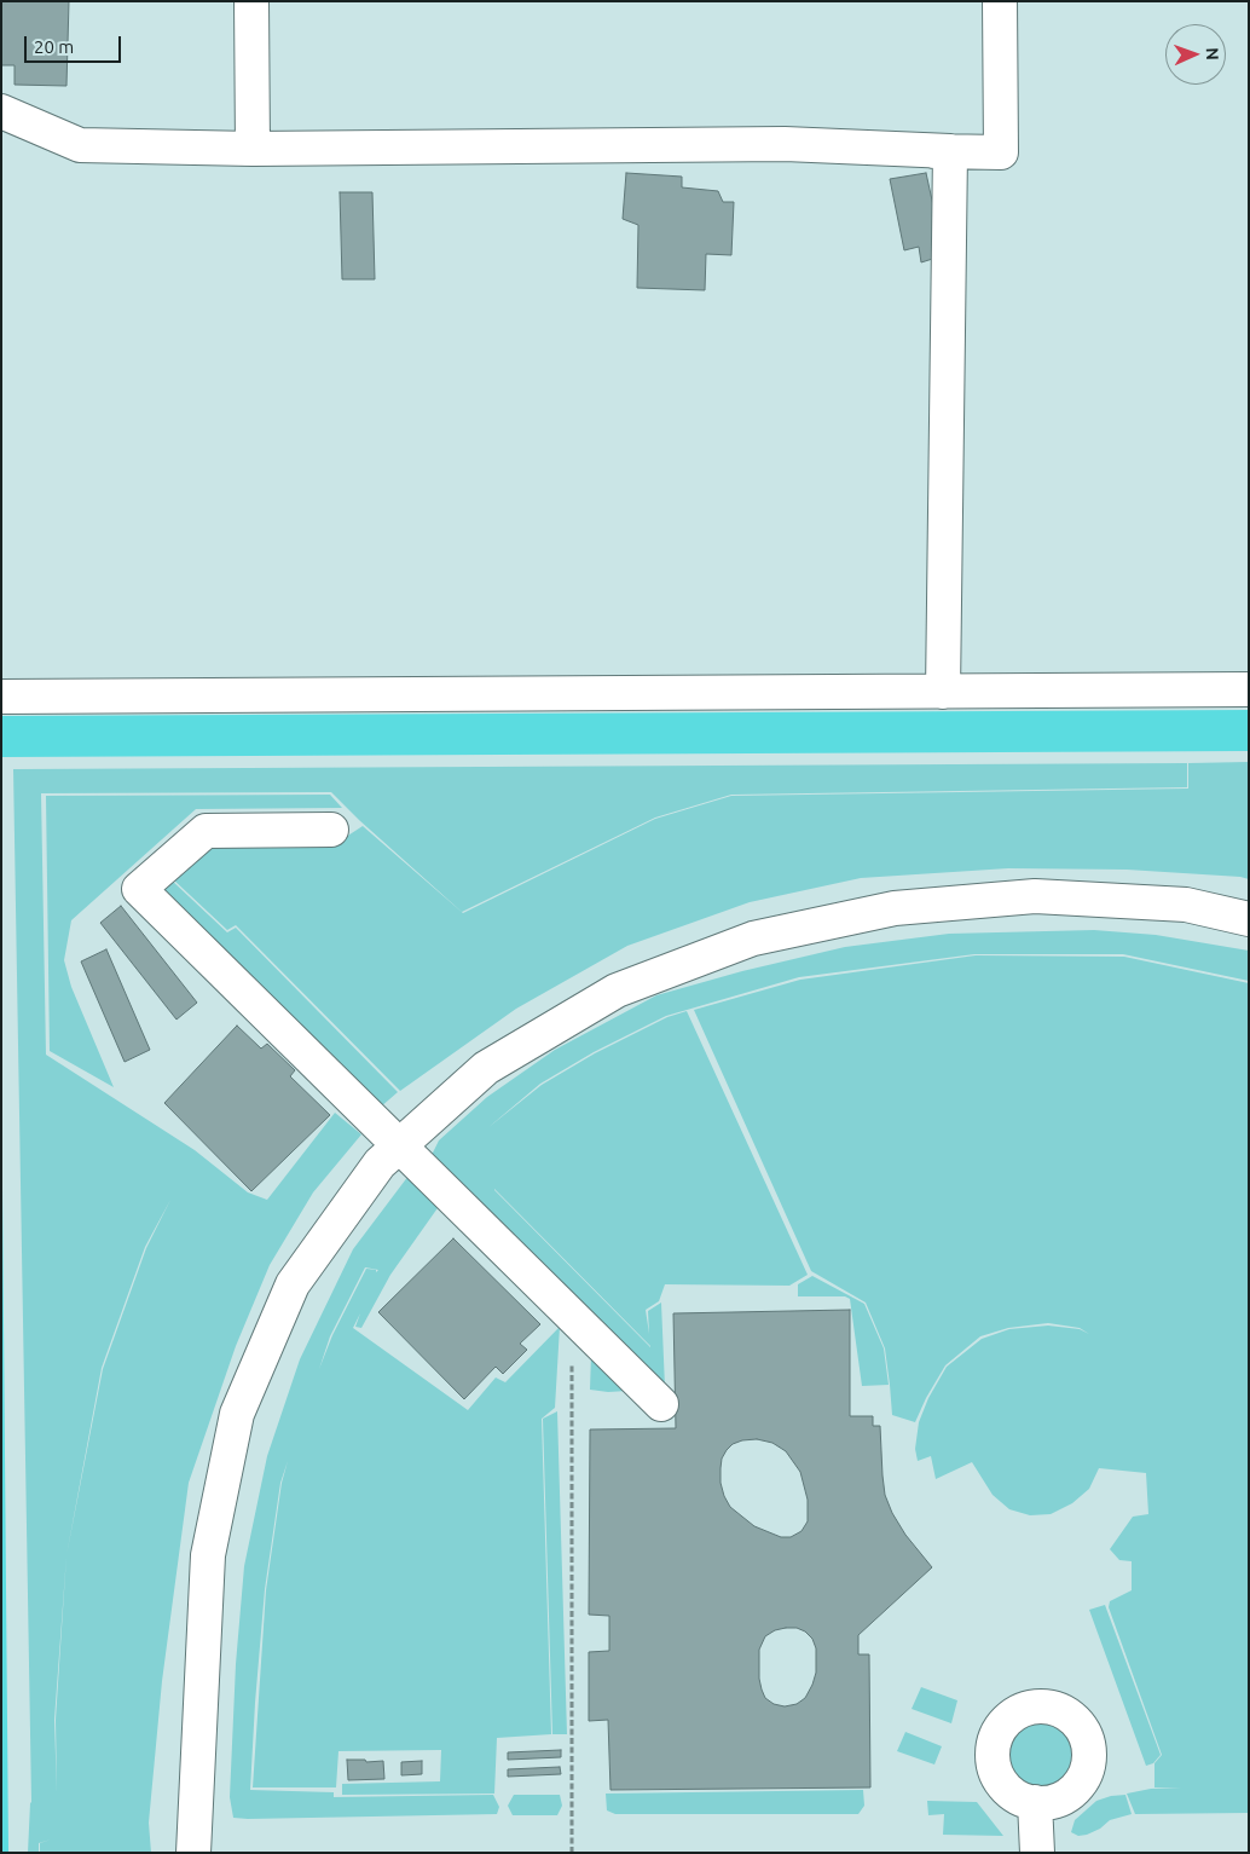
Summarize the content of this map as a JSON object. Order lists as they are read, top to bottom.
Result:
{
  "scale_bar": "20 m",
  "north": "right"
}
